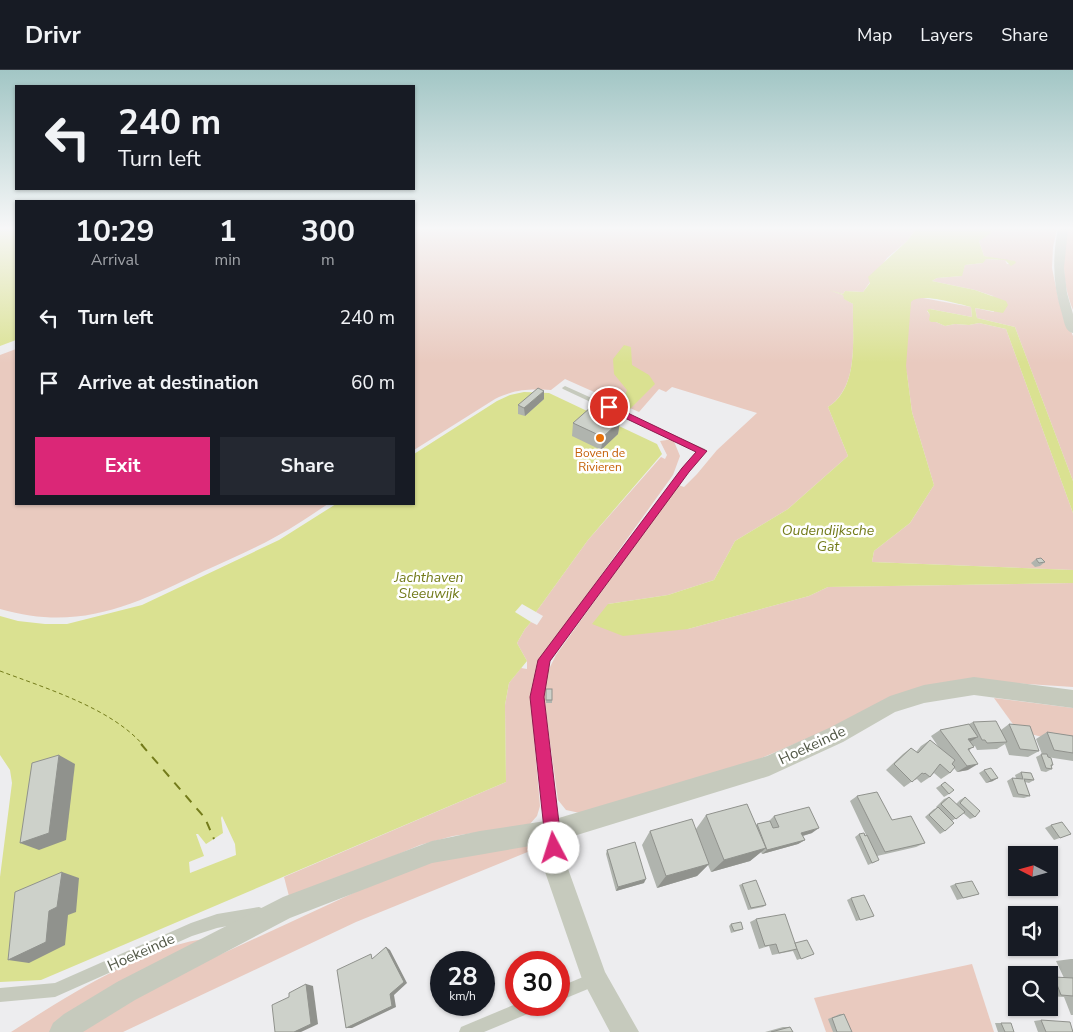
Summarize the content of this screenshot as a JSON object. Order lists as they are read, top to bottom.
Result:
{
  "streets": {
    "street": ["Hoekeinde"]
  },
  "water": ["Oudendijksche Gat", "Jachthaven Sleeuwijk"],
  "places": ["Boven de Rivieren"],
  "north": "left",
  "page": {
    "header": "Drivr",
    "nav": ["Map", "Layers", "Share"],
    "turn": ["240 m", "Turn left"],
    "eta": [
      "10:29",
      "Arrival",
      "1",
      "min",
      "300",
      "m"
    ],
    "list": [
      {
        "name": "Turn left",
        "value": "240 m"
      },
      {
        "name": "Arrive at destination",
        "value": "60 m"
      }
    ],
    "buttons": ["Exit", "Share"],
    "speed": "28 km/h",
    "limit": "30"
  }
}
